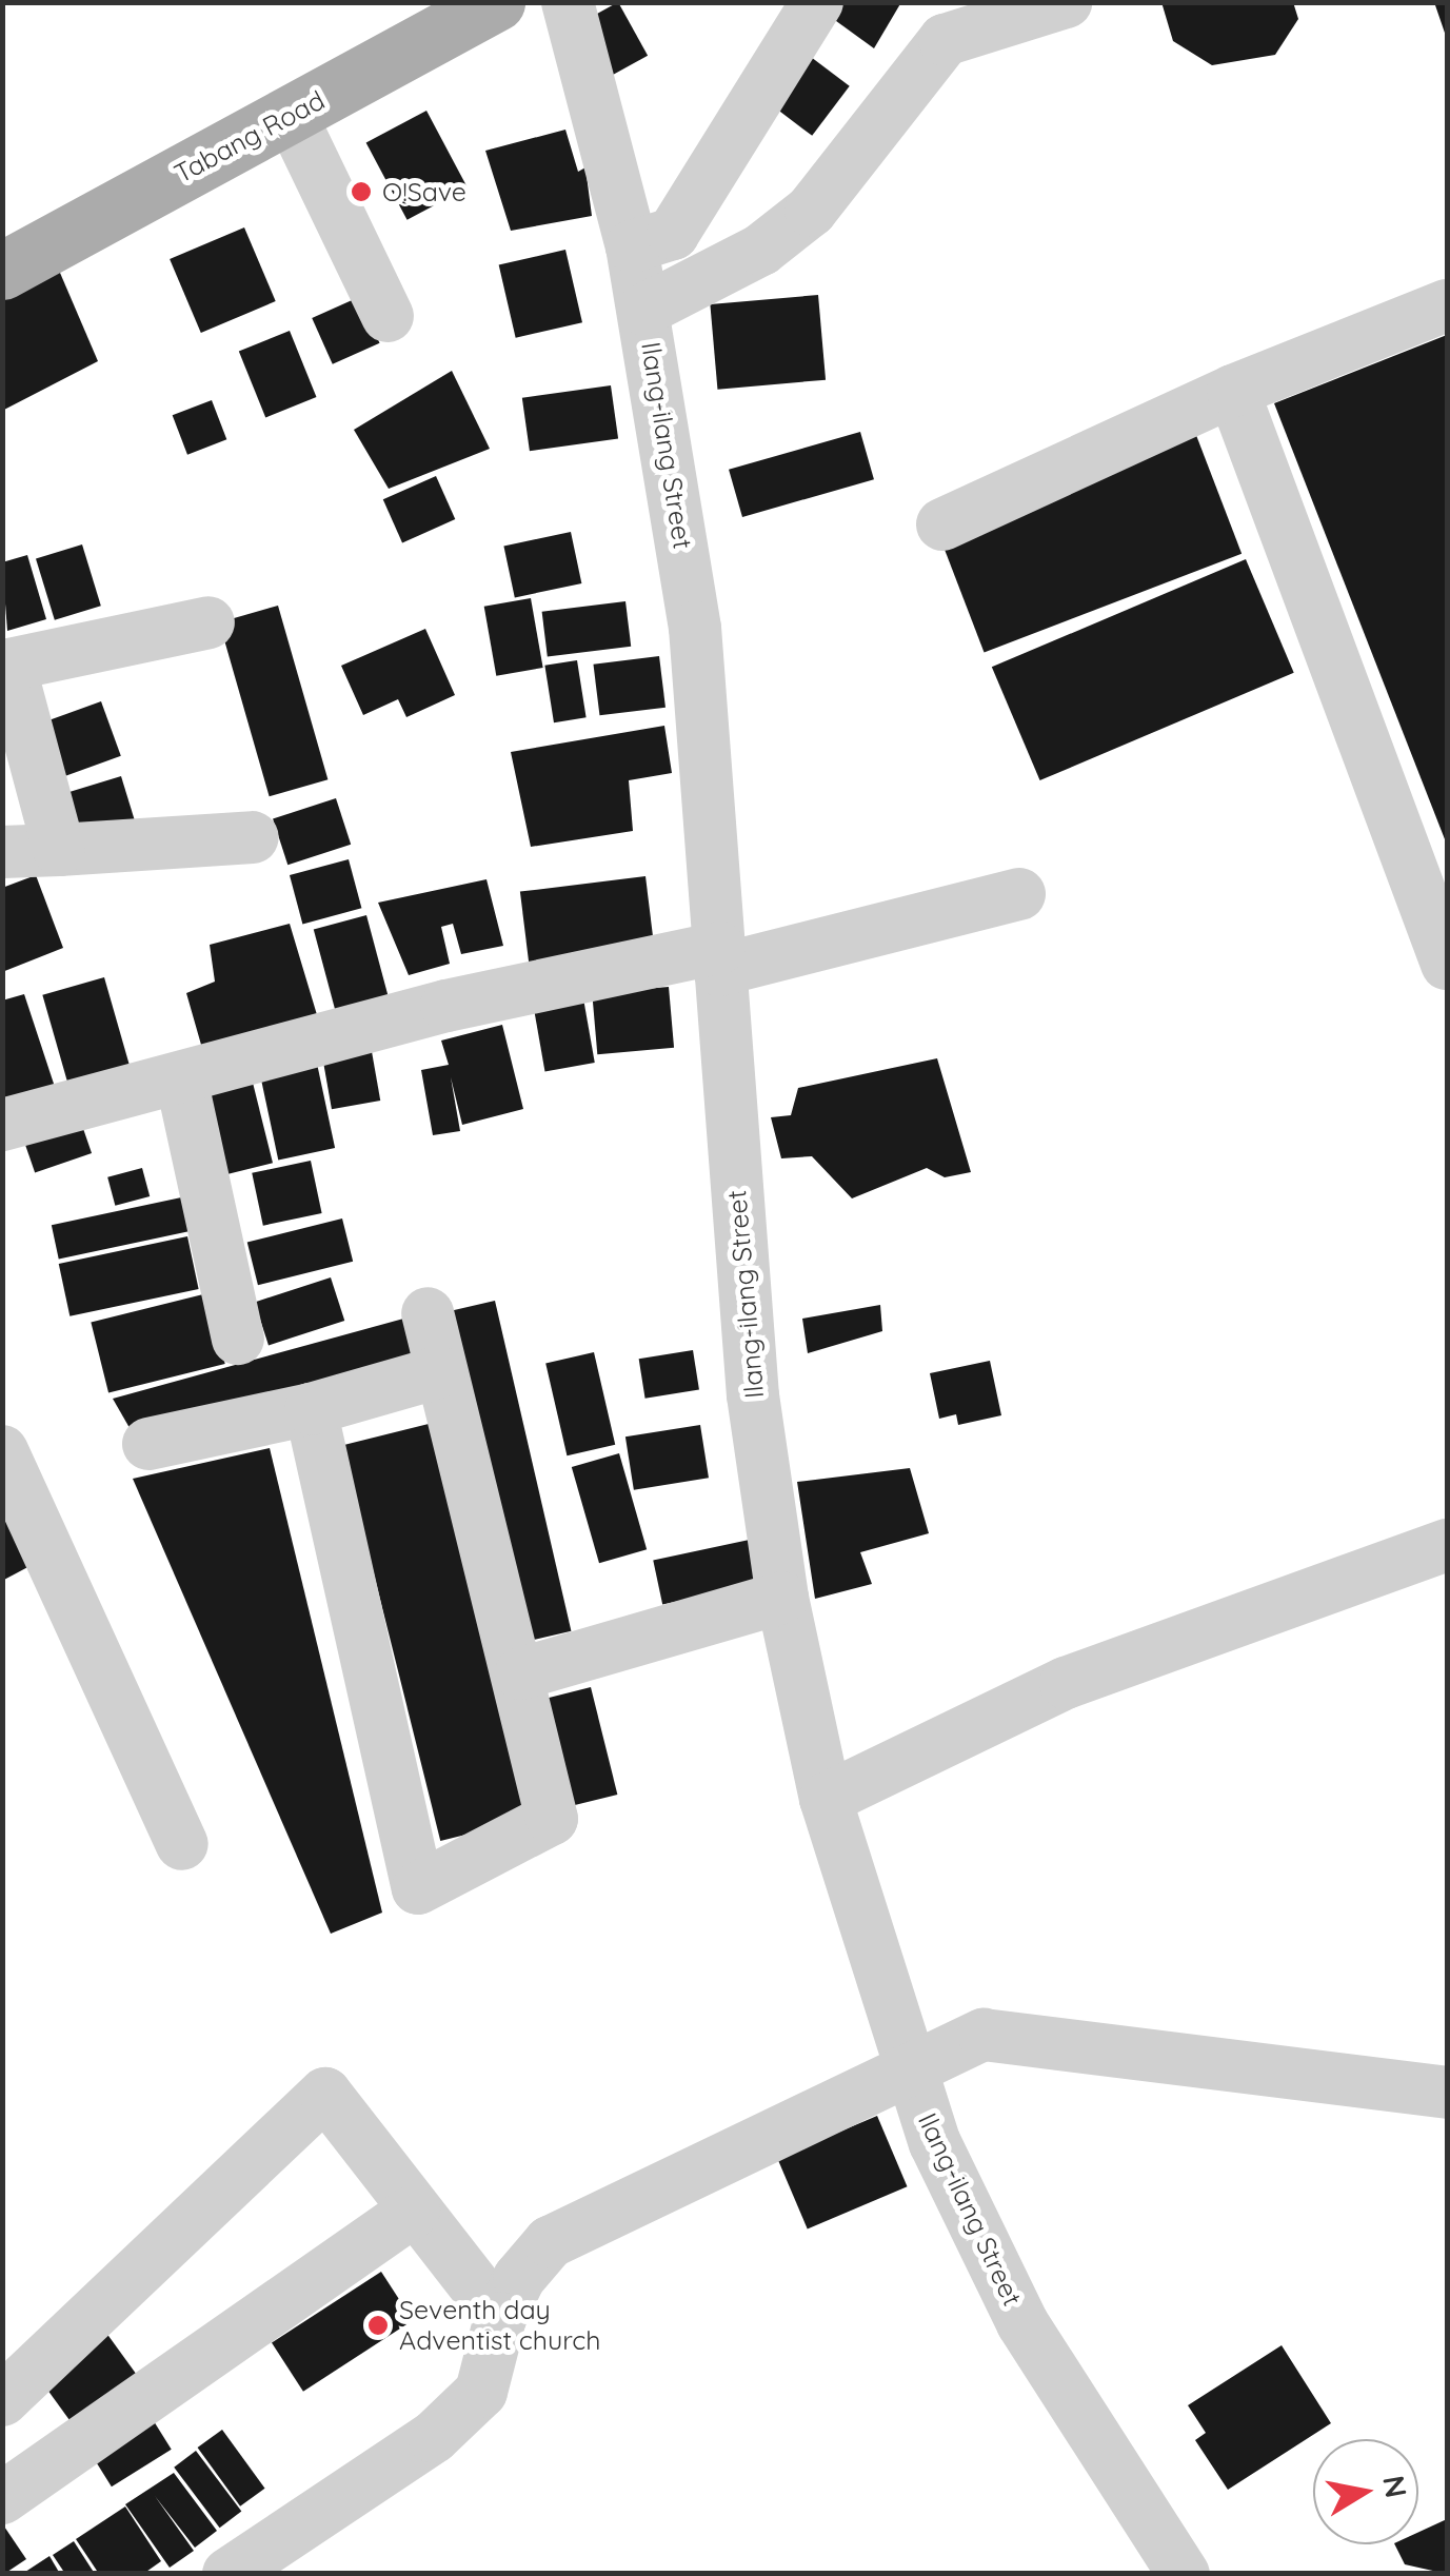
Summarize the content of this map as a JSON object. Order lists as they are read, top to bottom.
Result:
{
  "streets": {
    "main road": ["Tabang Road"],
    "street": ["Ilang-ilang Street"]
  },
  "places": ["O!Save", "Seventh day Adventist church"],
  "north": "right"
}
